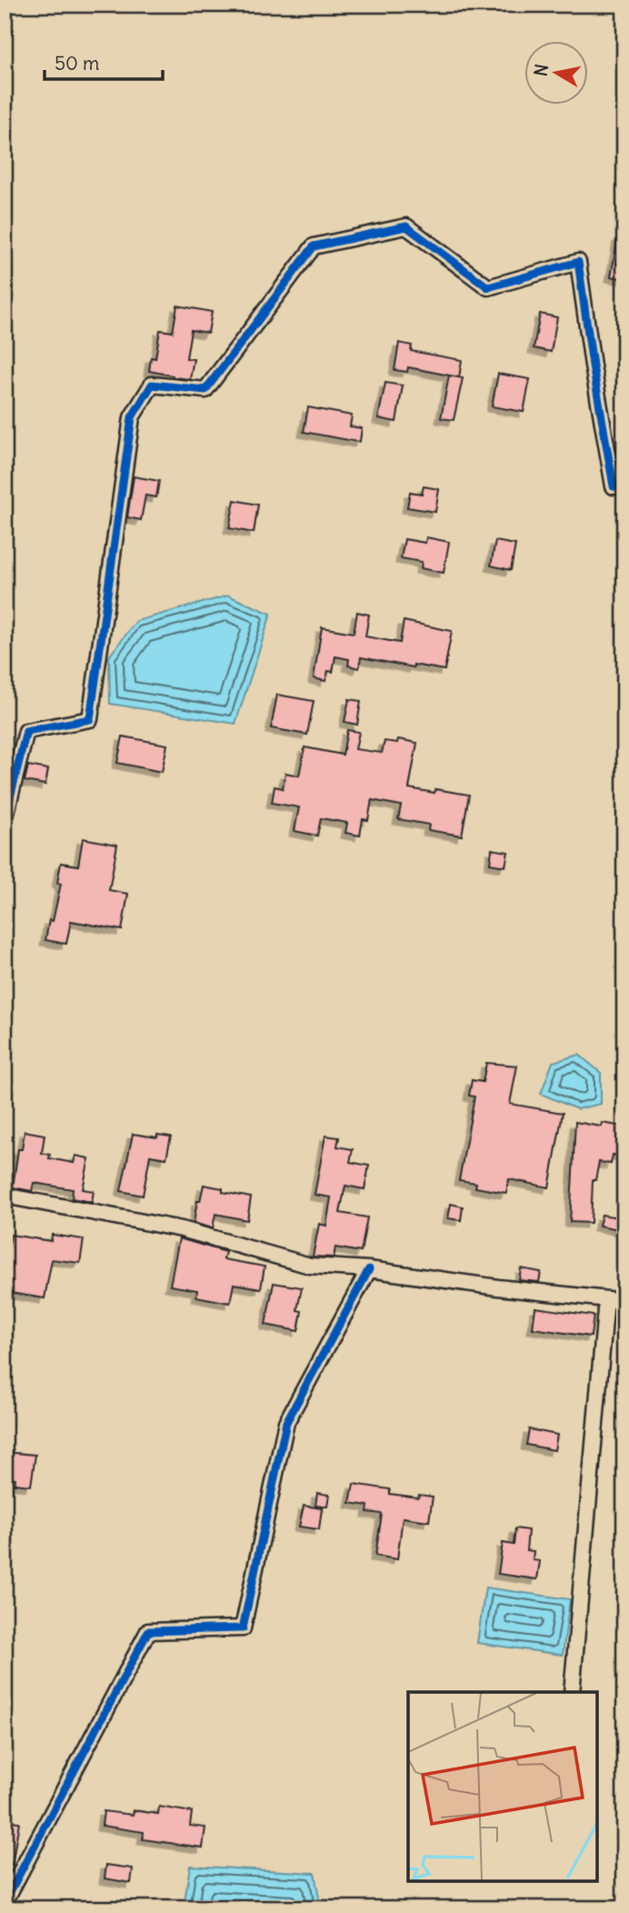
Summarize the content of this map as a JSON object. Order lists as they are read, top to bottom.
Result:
{
  "scale_bar": "50 m",
  "north": "left"
}
